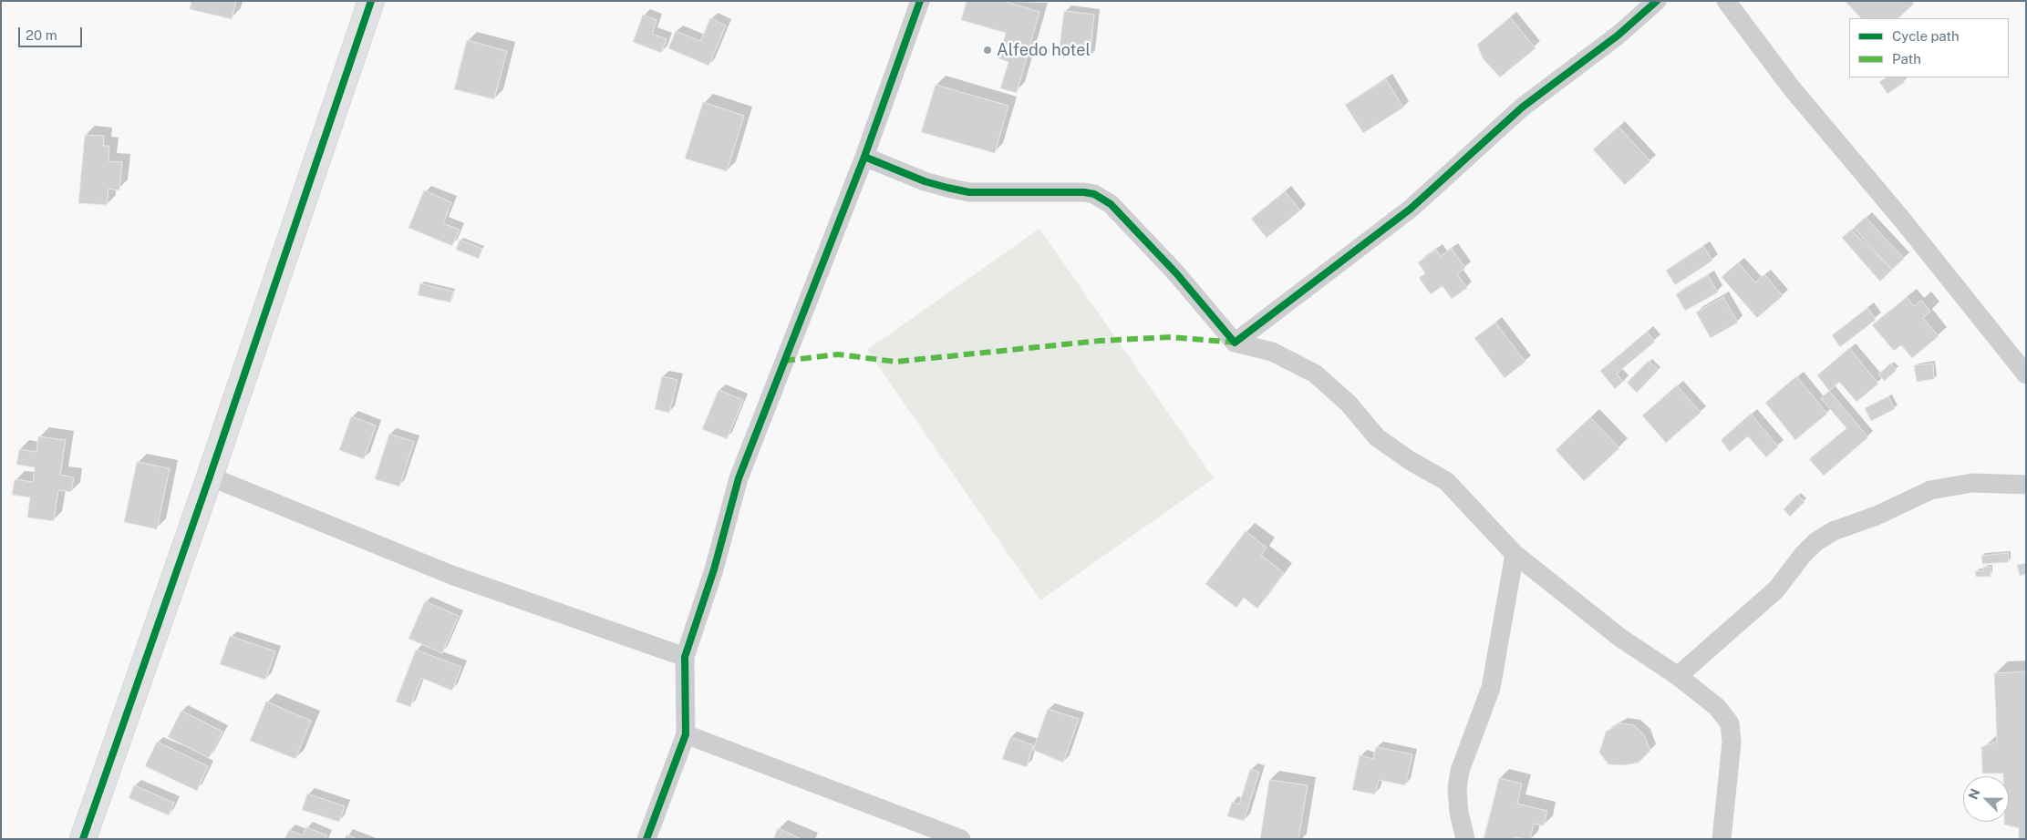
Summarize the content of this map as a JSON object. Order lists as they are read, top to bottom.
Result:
{
  "places": ["Alfedo hotel"],
  "legend": ["Cycle path", "Path"],
  "scale_bar": "20 m",
  "north": "top left"
}
